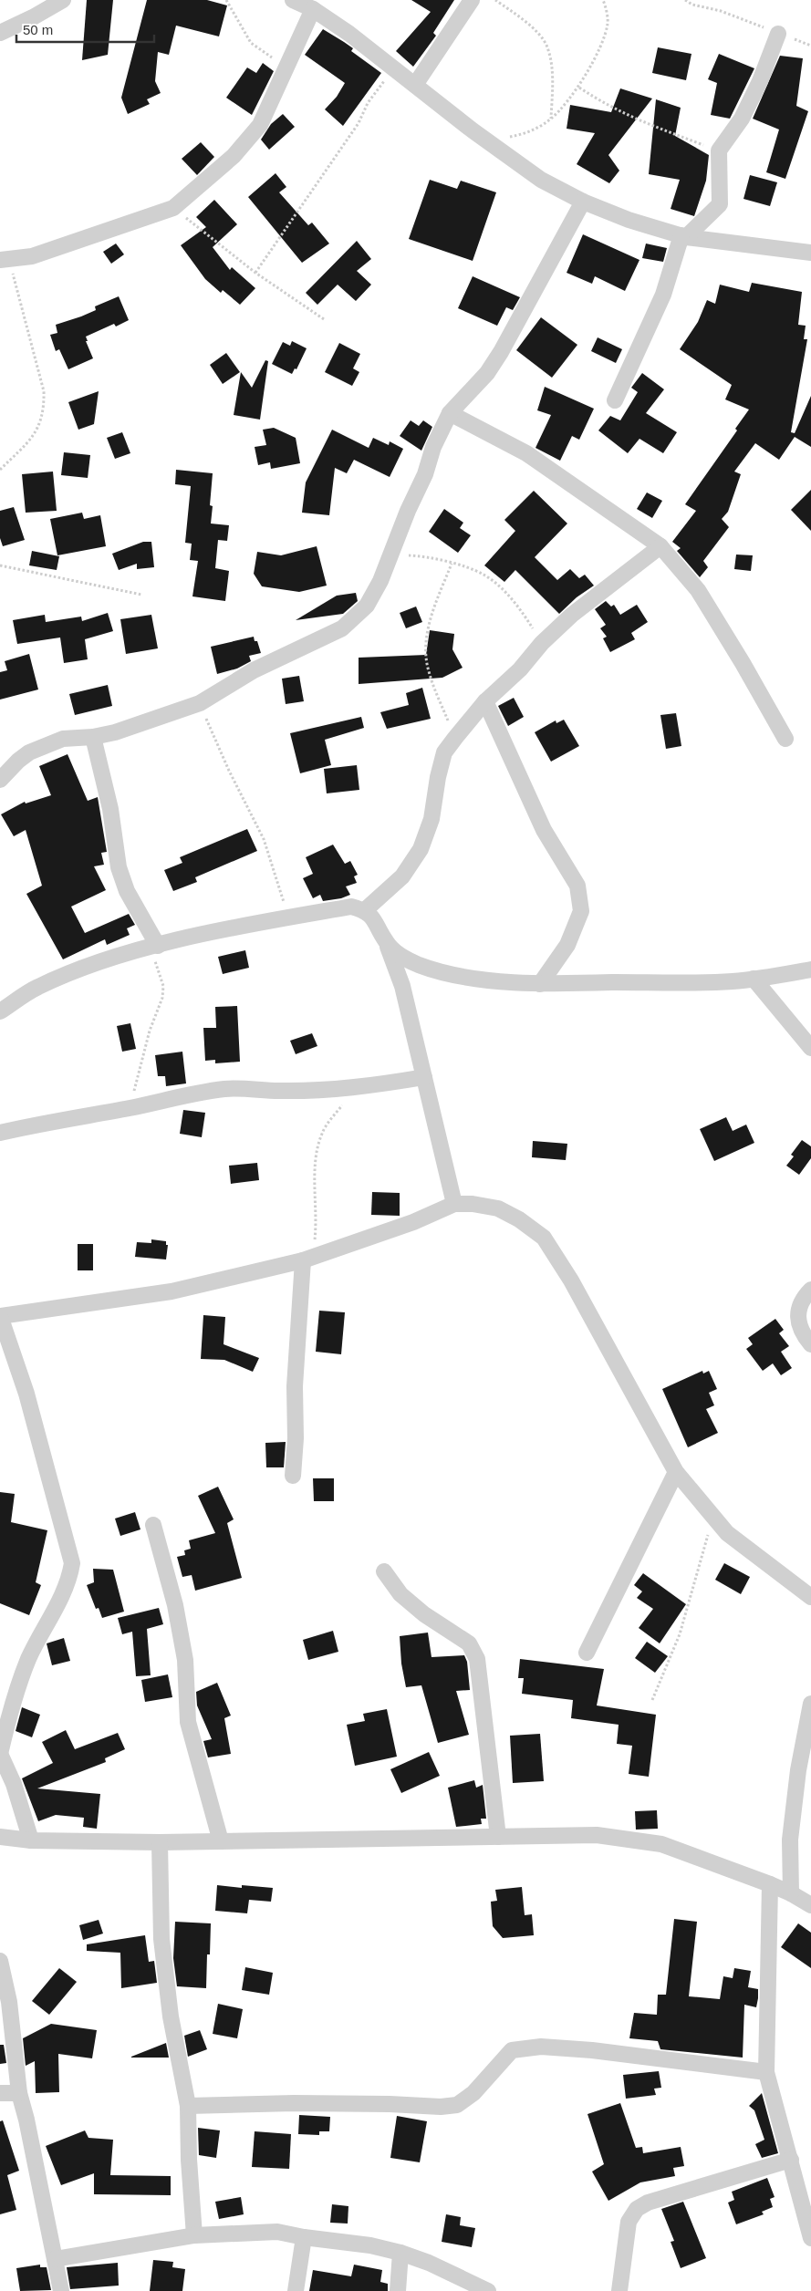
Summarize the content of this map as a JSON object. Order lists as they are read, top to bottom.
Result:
{
  "scale_bar": "50 m"
}
